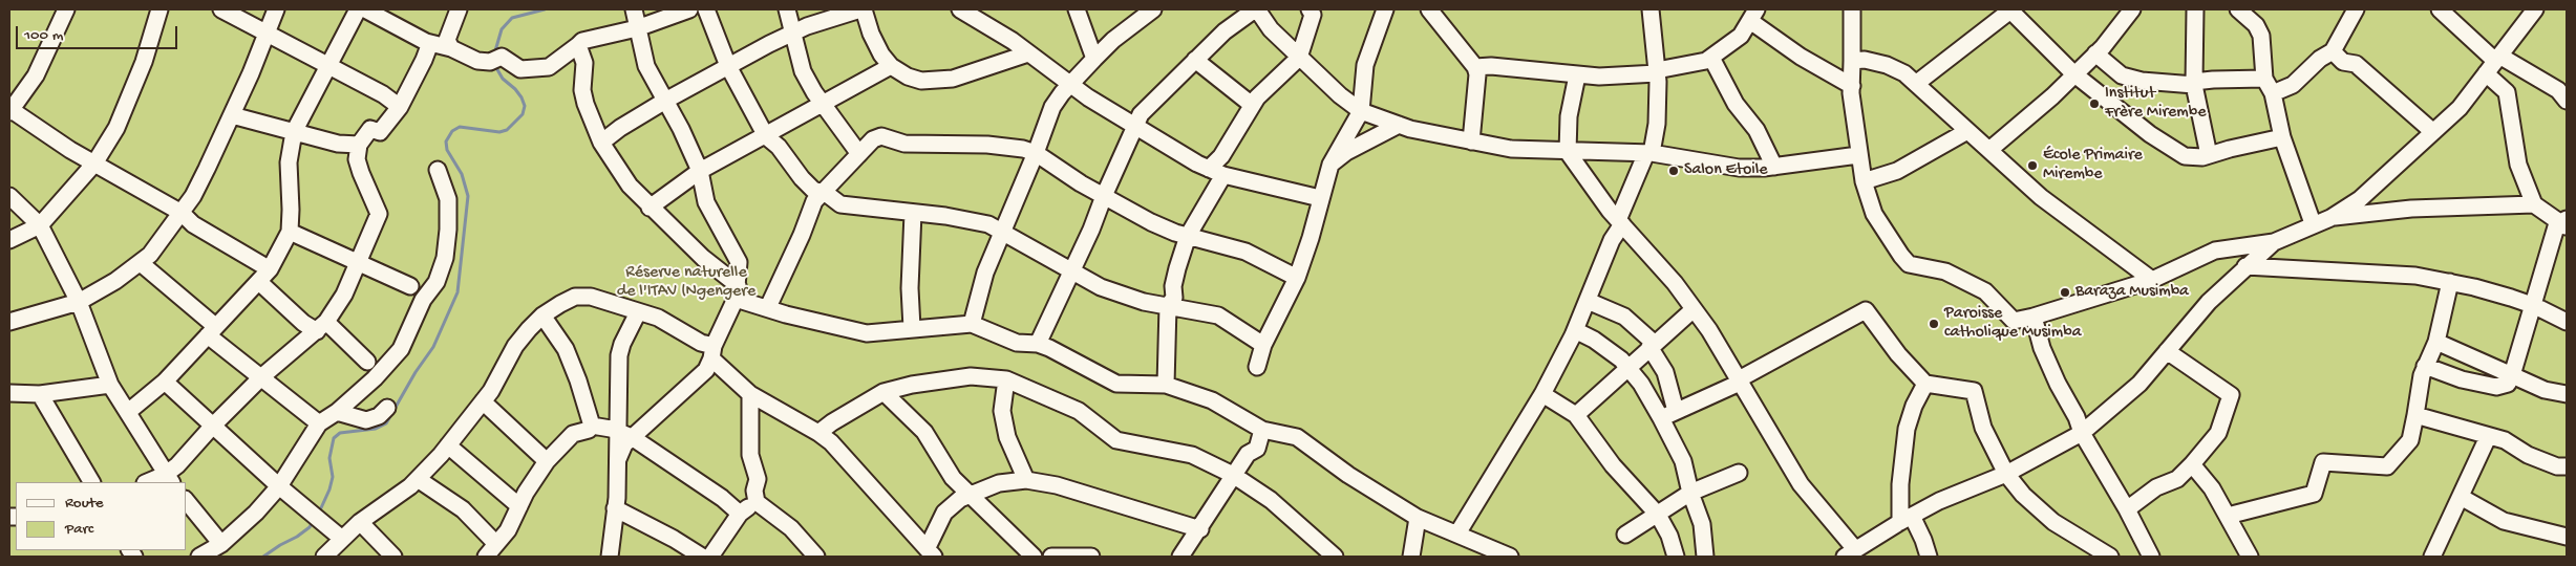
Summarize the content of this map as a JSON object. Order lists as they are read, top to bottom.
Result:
{
  "parks": ["Réserve naturelle de l'ITAV (Ngengere"],
  "places": [
    "Institut Frère Mirembe",
    "École Primaire Mirembe",
    "Salon Etoile",
    "Baraza Musimba",
    "Paroisse catholique Musimba"
  ],
  "legend": ["Route", "Parc"],
  "scale_bar": "100 m"
}
